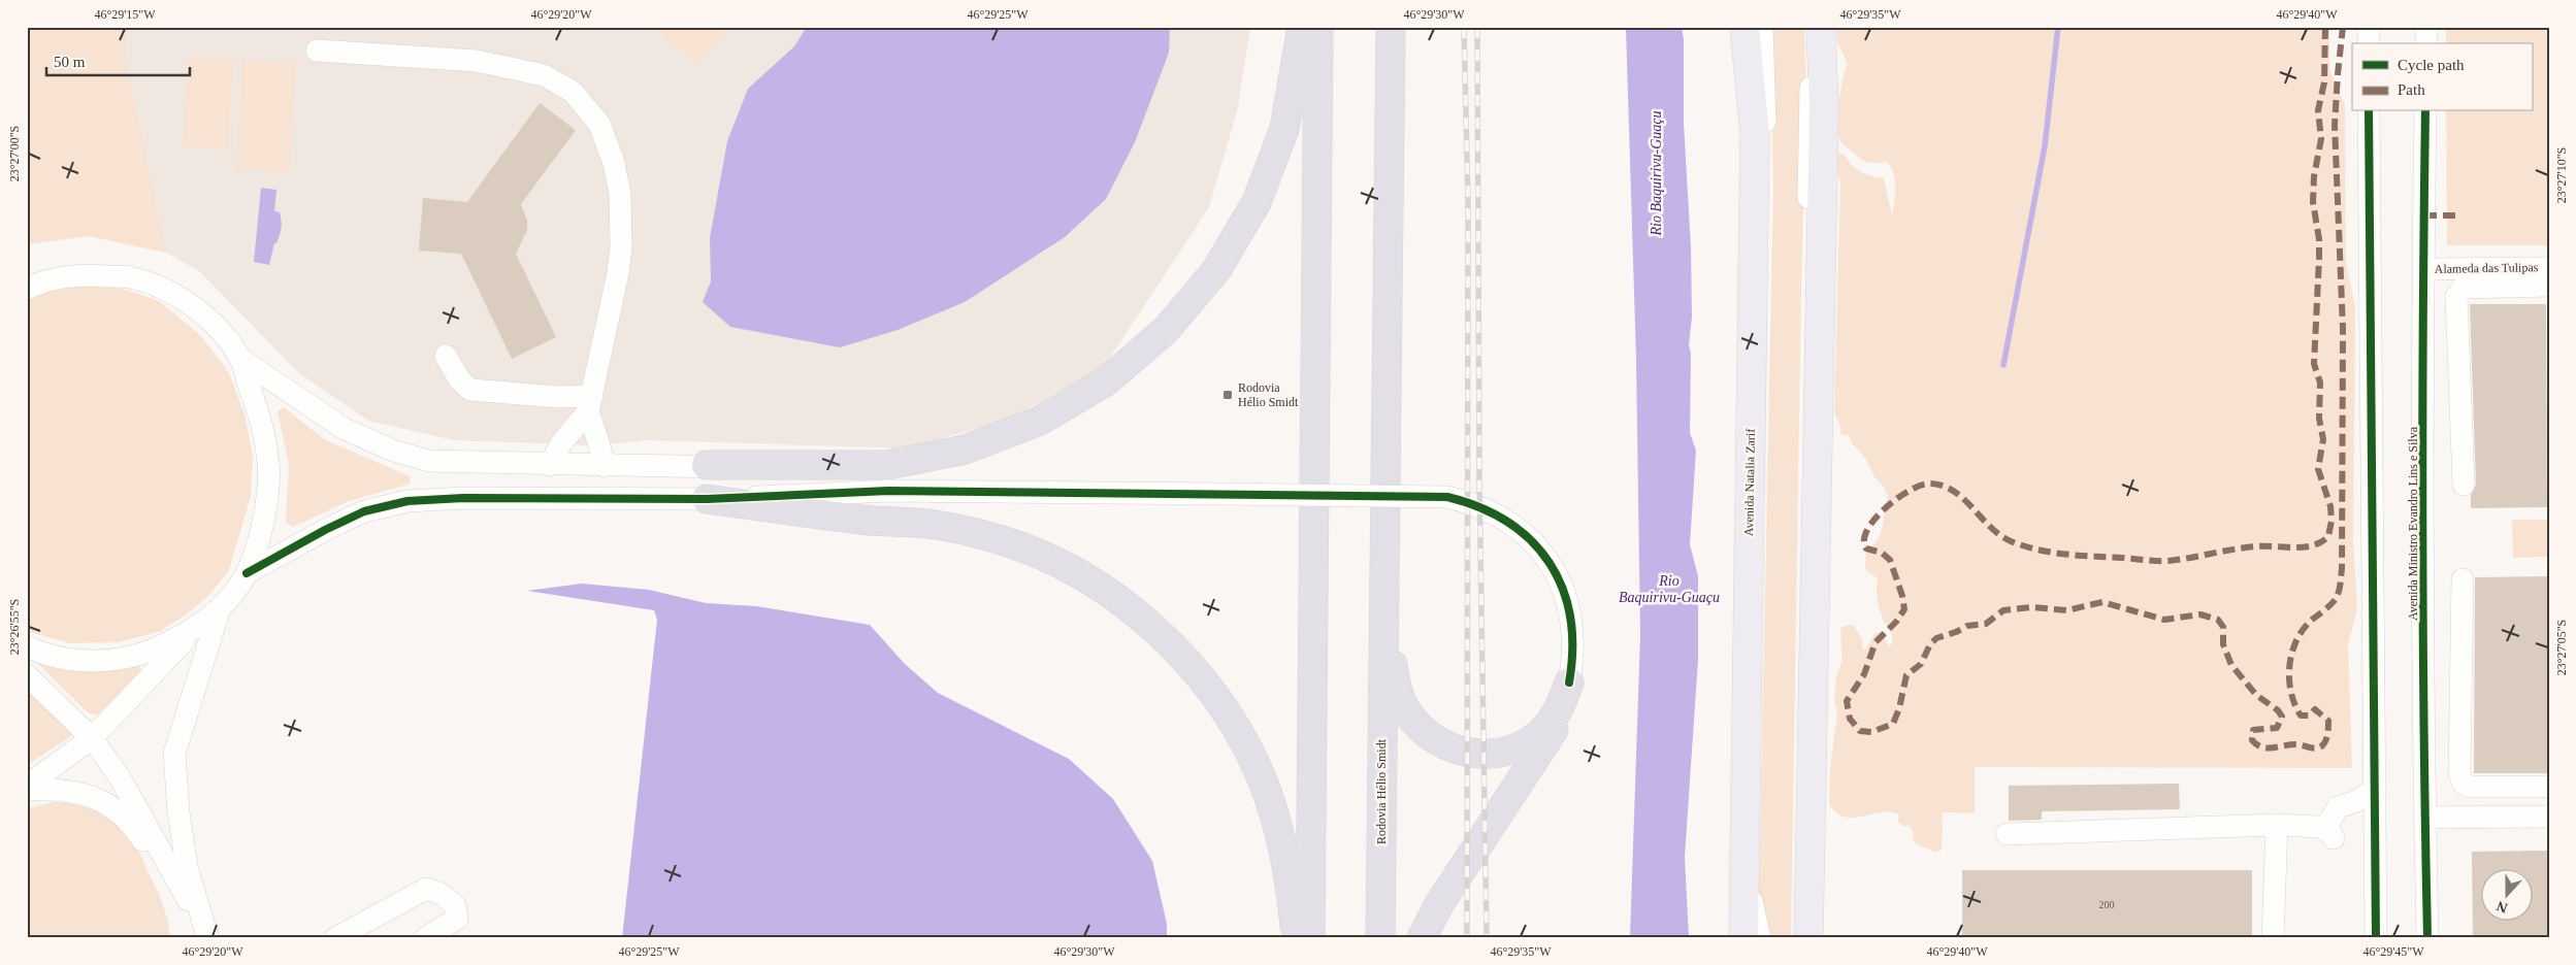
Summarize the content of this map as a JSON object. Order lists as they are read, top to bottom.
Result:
{
  "streets": {
    "highway": ["Rodovia Hélio Smidt"],
    "main road": ["Avenida Natalia Zarif"],
    "street": ["Alameda das Tulipas", "Avenida Ministro Evandro Lins e Silva"]
  },
  "crossings": [
    ["Alameda das Tulipas", "Avenida Ministro Evandro Lins e Silva"]
  ],
  "water": ["Rio Baquirivu-Guaçu"],
  "places": {
    "transit": ["Rodovia Hélio Smidt"]
  },
  "house_numbers": ["200"],
  "legend": ["Cycle path", "Path"],
  "scale_bar": "50 m",
  "north": "bottom",
  "coordinates": [
    "46°29'15\"W",
    "46°29'20\"W",
    "46°29'25\"W",
    "46°29'30\"W",
    "46°29'35\"W",
    "46°29'40\"W",
    "23°27'00\"S",
    "23°27'10\"S",
    "23°26'55\"S",
    "23°27'05\"S",
    "46°29'45\"W"
  ]
}
